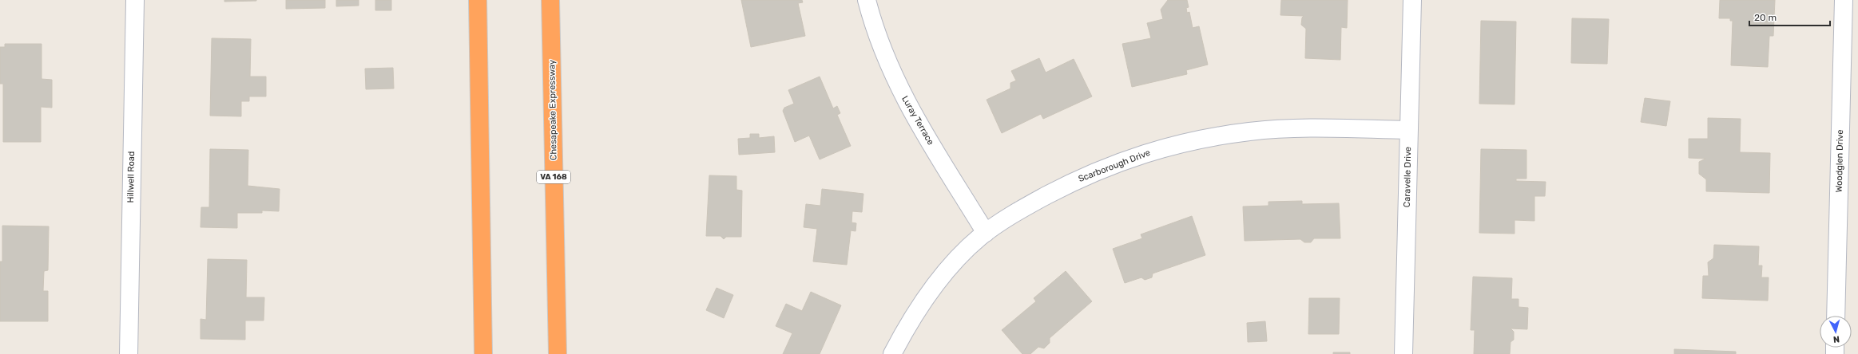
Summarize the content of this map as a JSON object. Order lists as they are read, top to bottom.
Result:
{
  "streets": {
    "highway": ["Chesapeake Expressway", "VA 168"],
    "street": [
      "Luray Terrace",
      "Woodglen Drive",
      "Scarborough Drive",
      "Hillwell Road",
      "Caravelle Drive"
    ]
  },
  "crossings": [
    ["Luray Terrace", "Scarborough Drive"],
    ["Scarborough Drive", "Caravelle Drive"]
  ],
  "scale_bar": "20 m",
  "north": "bottom"
}
